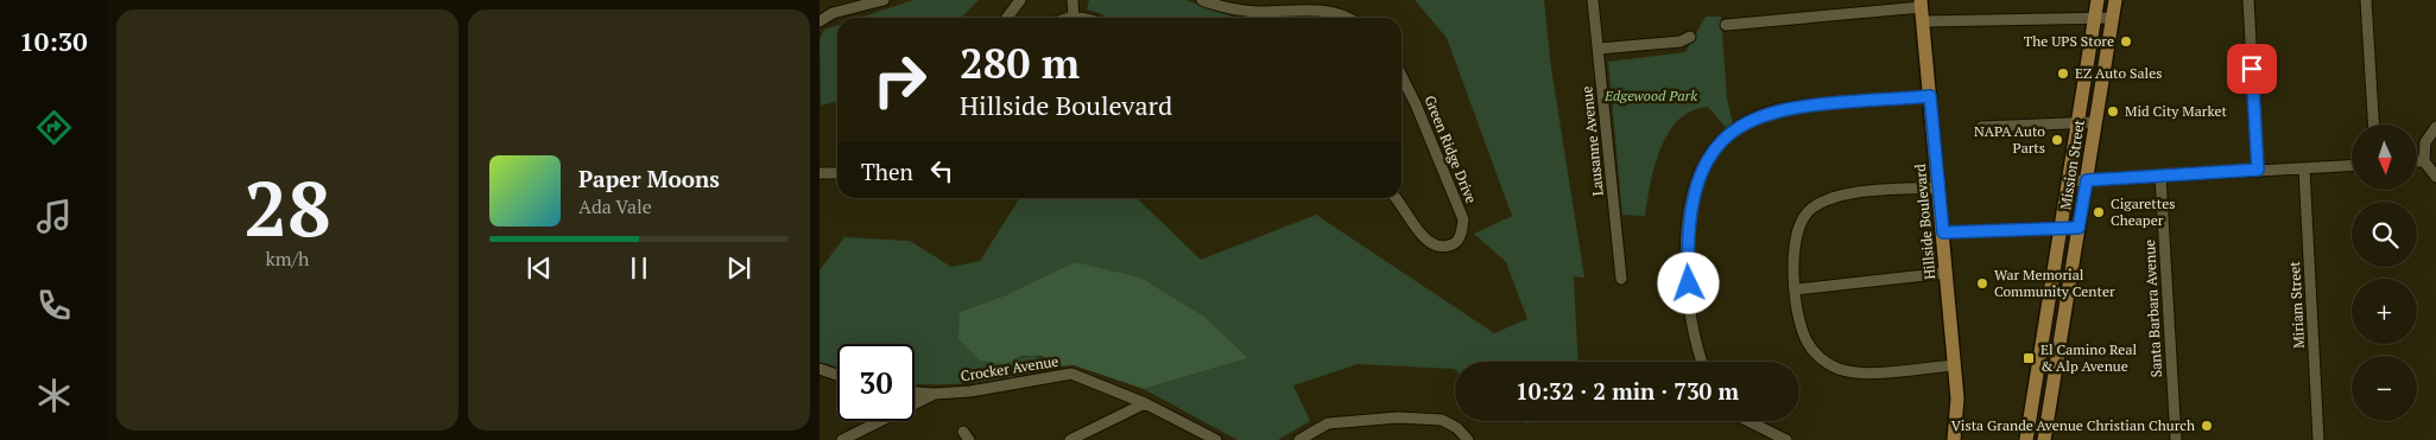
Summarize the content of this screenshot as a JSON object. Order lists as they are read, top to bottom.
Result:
{
  "streets": {
    "main road": ["Mission Street", "Hillside Boulevard"],
    "street": [
      "Lausanne Avenue",
      "Green Ridge Drive",
      "Miriam Street",
      "Santa Barbara Avenue",
      "Crocker Avenue"
    ]
  },
  "parks": ["Edgewood Park"],
  "places": {
    "other": [
      "The UPS Store",
      "EZ Auto Sales",
      "Mid City Market",
      "NAPA Auto Parts",
      "Cigarettes Cheaper",
      "War Memorial Community Center",
      "Vista Grande Avenue Christian Church"
    ],
    "transit": ["El Camino Real & Alp Avenue"]
  },
  "north": "bottom",
  "page": {
    "tabs": "10:30",
    "tile": ["28", "km/h"],
    "turn": ["280 m", "Hillside Boulevard"],
    "map_buttons": ["+", "−"],
    "then": "Then",
    "song": ["Paper Moons", "Ada Vale"],
    "limit": "30",
    "trip": "10:32 · 2 min · 730 m"
  }
}
